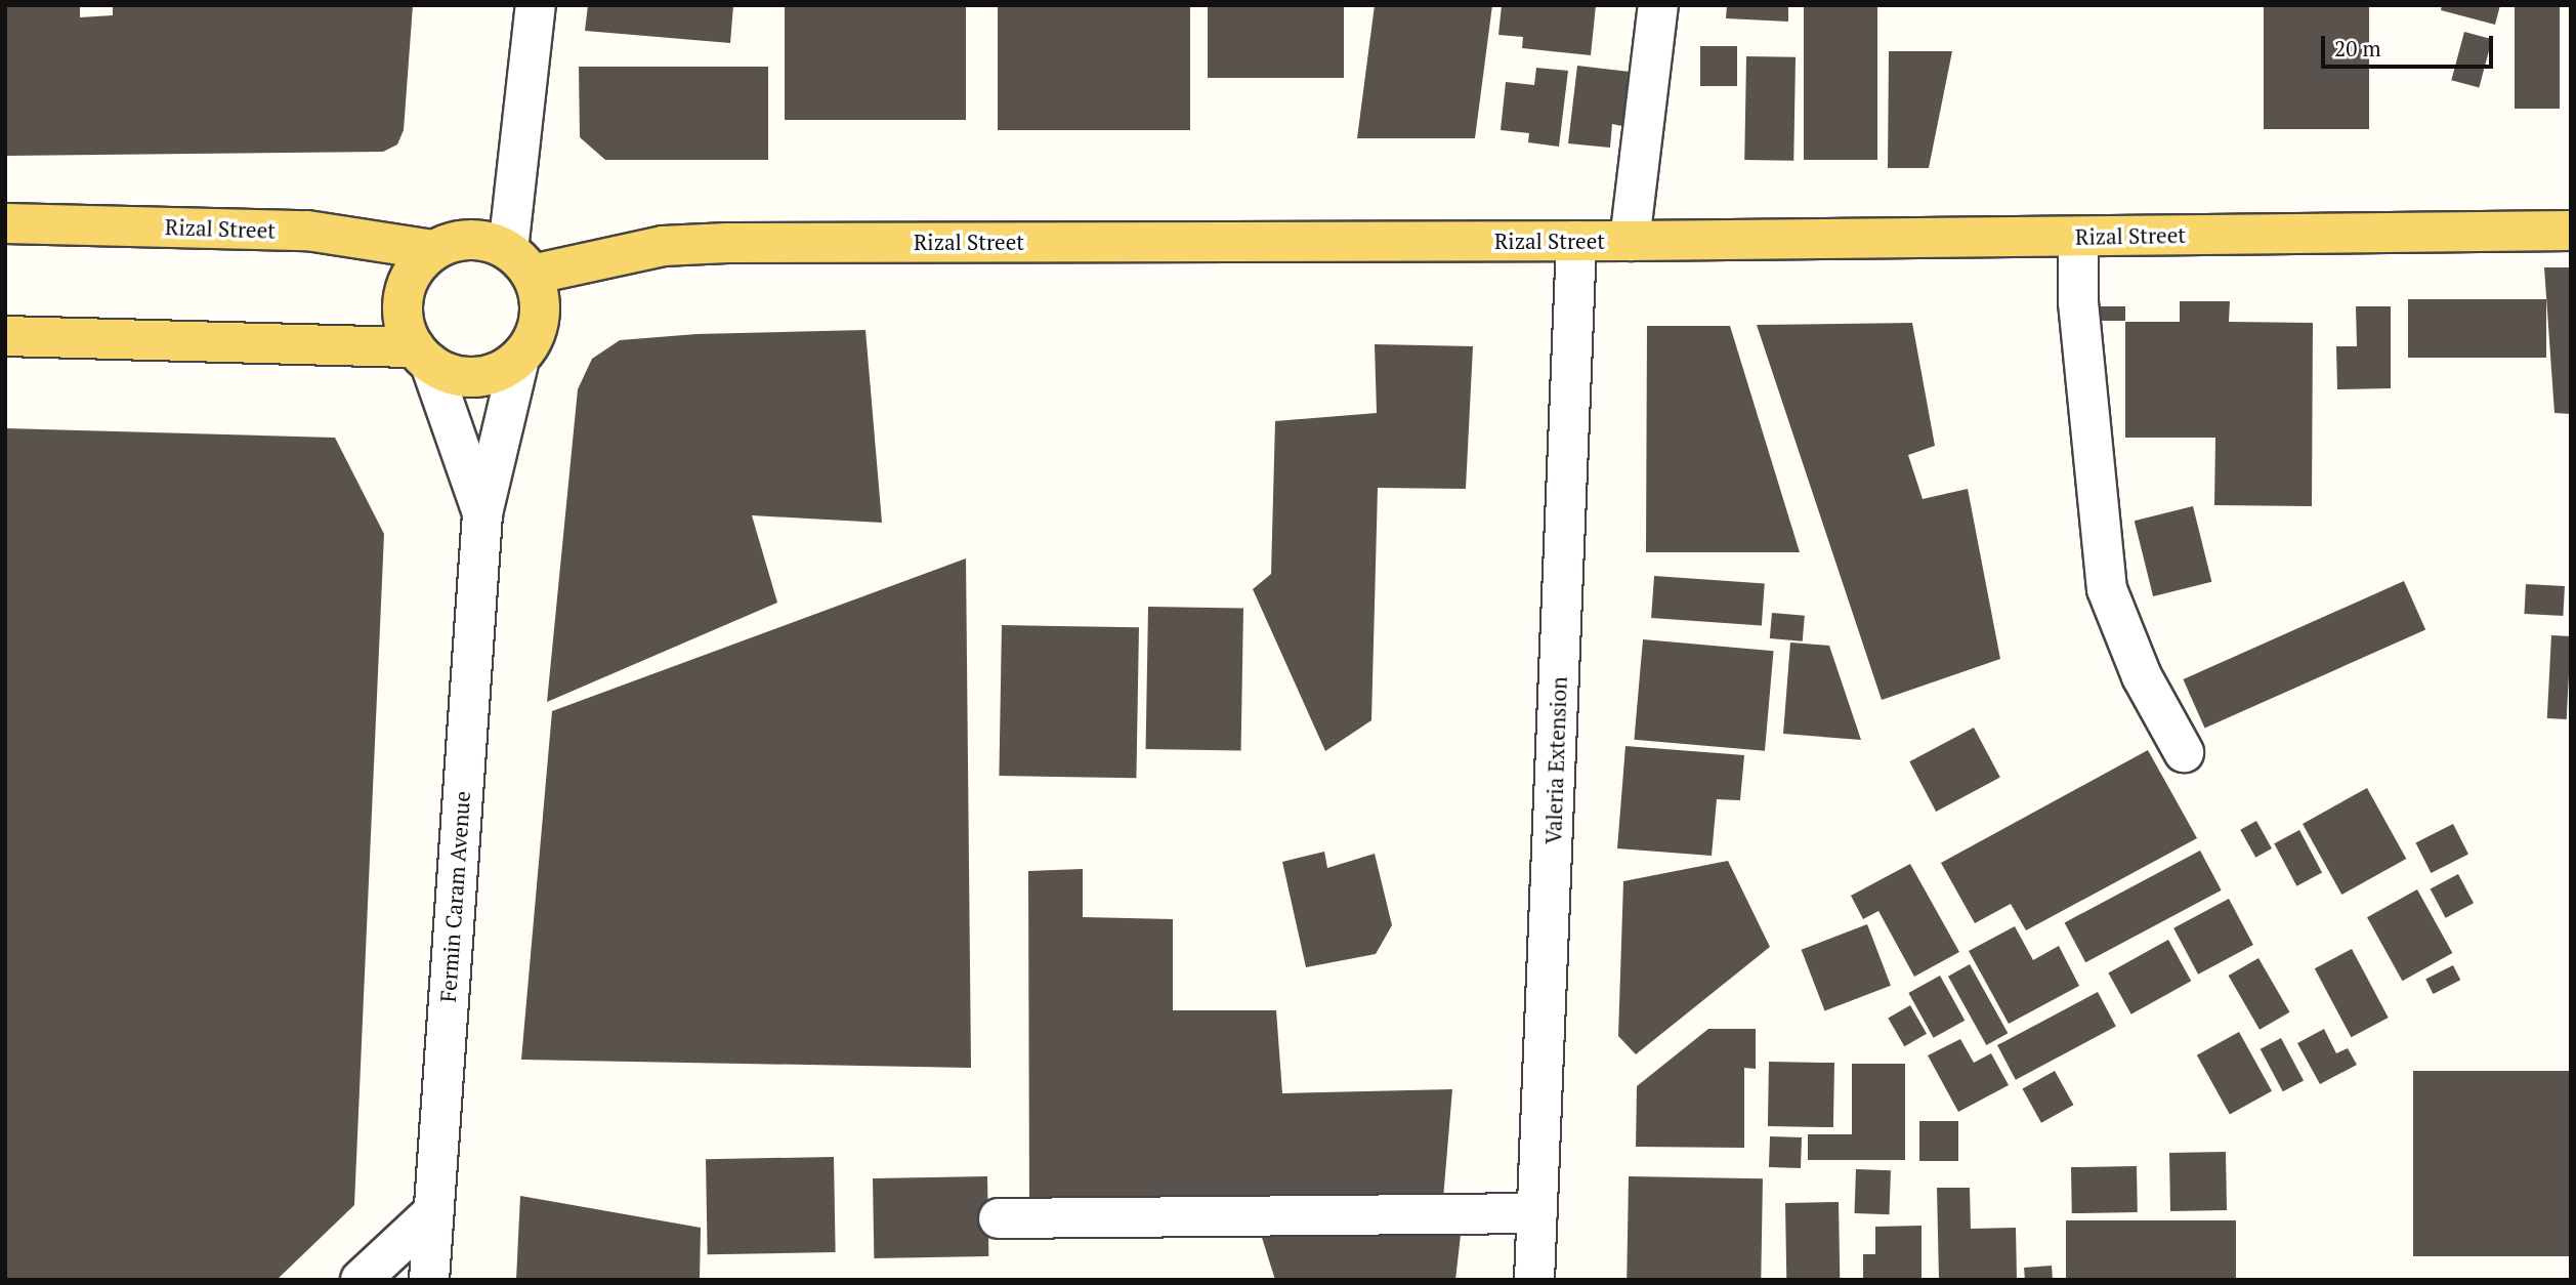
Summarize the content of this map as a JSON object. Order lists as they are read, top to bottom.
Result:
{
  "streets": {
    "main road": ["Rizal Street"],
    "street": ["Valeria Extension", "Fermin Caram Avenue"]
  },
  "crossings": [
    ["Rizal Street", "Valeria Extension"],
    ["Rizal Street", "Fermin Caram Avenue"]
  ],
  "scale_bar": "20 m"
}
